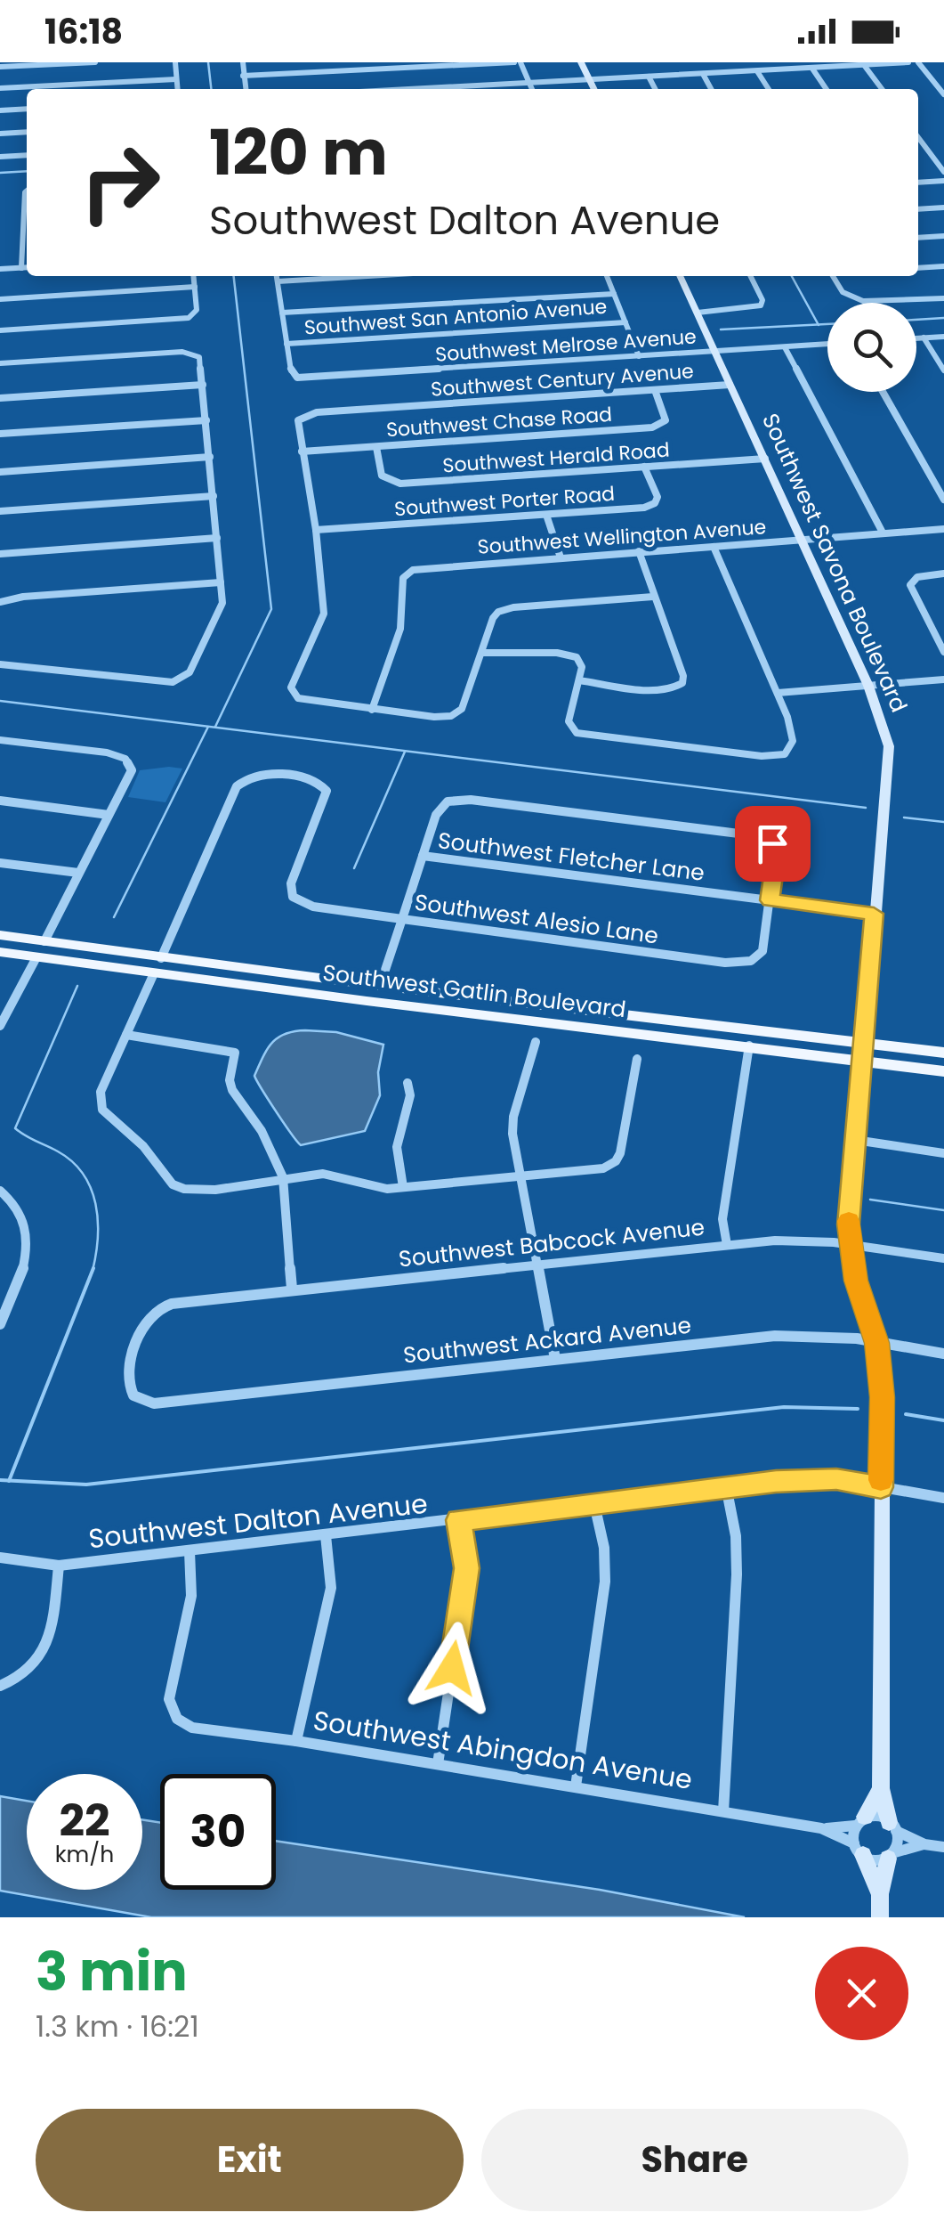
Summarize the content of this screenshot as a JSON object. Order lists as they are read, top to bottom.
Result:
{
  "streets": {
    "main road": ["Southwest Gatlin Boulevard"],
    "street": [
      "Southwest San Antonio Avenue",
      "Southwest Melrose Avenue",
      "Southwest Century Avenue",
      "Southwest Chase Road",
      "Southwest Herald Road",
      "Southwest Porter Road",
      "Southwest Wellington Avenue",
      "Southwest Savona Boulevard",
      "Southwest Fletcher Lane",
      "Southwest Alesio Lane",
      "Southwest Babcock Avenue",
      "Southwest Ackard Avenue",
      "Southwest Dalton Avenue",
      "Southwest Abingdon Avenue"
    ]
  },
  "crossings": [
    ["Southwest San Antonio Avenue", "Southwest Melrose Avenue"],
    ["Southwest Melrose Avenue", "Southwest Savona Boulevard"],
    ["Southwest Century Avenue", "Southwest Chase Road"],
    ["Southwest Century Avenue", "Southwest Savona Boulevard"],
    ["Southwest Chase Road", "Southwest Herald Road"],
    ["Southwest Herald Road", "Southwest Porter Road"],
    ["Southwest Herald Road", "Southwest Savona Boulevard"],
    ["Southwest Wellington Avenue", "Southwest Savona Boulevard"],
    ["Southwest Savona Boulevard", "Southwest Fletcher Lane"],
    ["Southwest Savona Boulevard", "Southwest Gatlin Boulevard"],
    ["Southwest Savona Boulevard", "Southwest Babcock Avenue"],
    ["Southwest Savona Boulevard", "Southwest Ackard Avenue"],
    ["Southwest Savona Boulevard", "Southwest Dalton Avenue"],
    ["Southwest Savona Boulevard", "Southwest Abingdon Avenue"],
    ["Southwest Fletcher Lane", "Southwest Alesio Lane"],
    ["Southwest Alesio Lane", "Southwest Gatlin Boulevard"],
    ["Southwest Babcock Avenue", "Southwest Ackard Avenue"],
    ["Southwest Dalton Avenue", "Southwest Abingdon Avenue"]
  ],
  "page": {
    "status": "16:18",
    "turn": ["120 m", "Southwest Dalton Avenue"],
    "speed": "22 km/h",
    "limit": "30",
    "heading": ["3 min", "1.3 km · 16:21"],
    "buttons": ["Exit", "Share"]
  }
}
